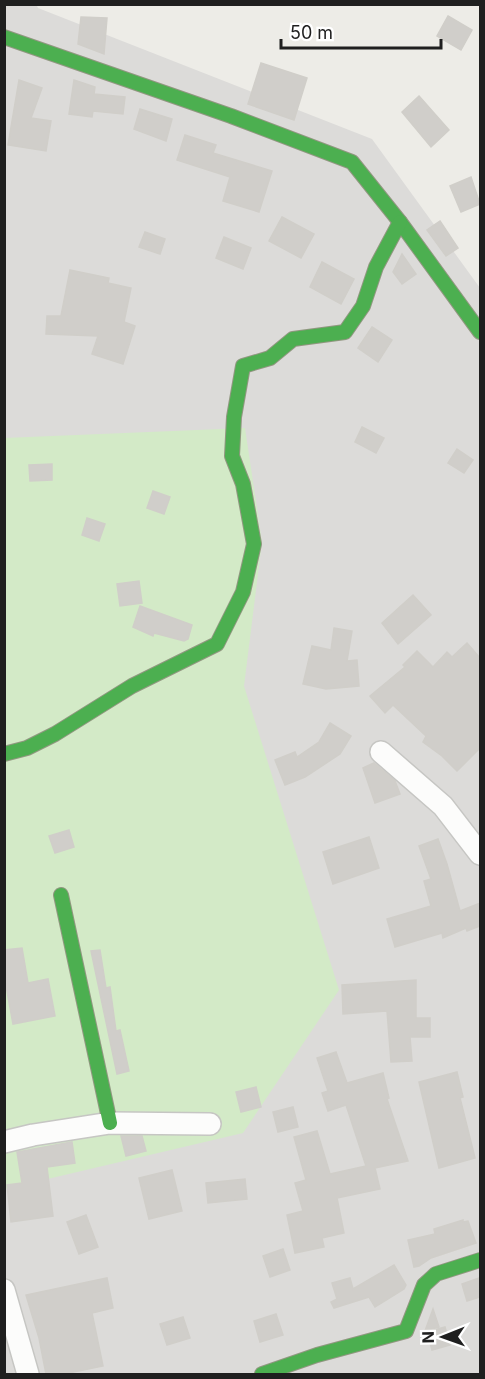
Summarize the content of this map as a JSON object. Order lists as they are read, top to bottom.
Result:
{
  "scale_bar": "50 m",
  "north": "left"
}
